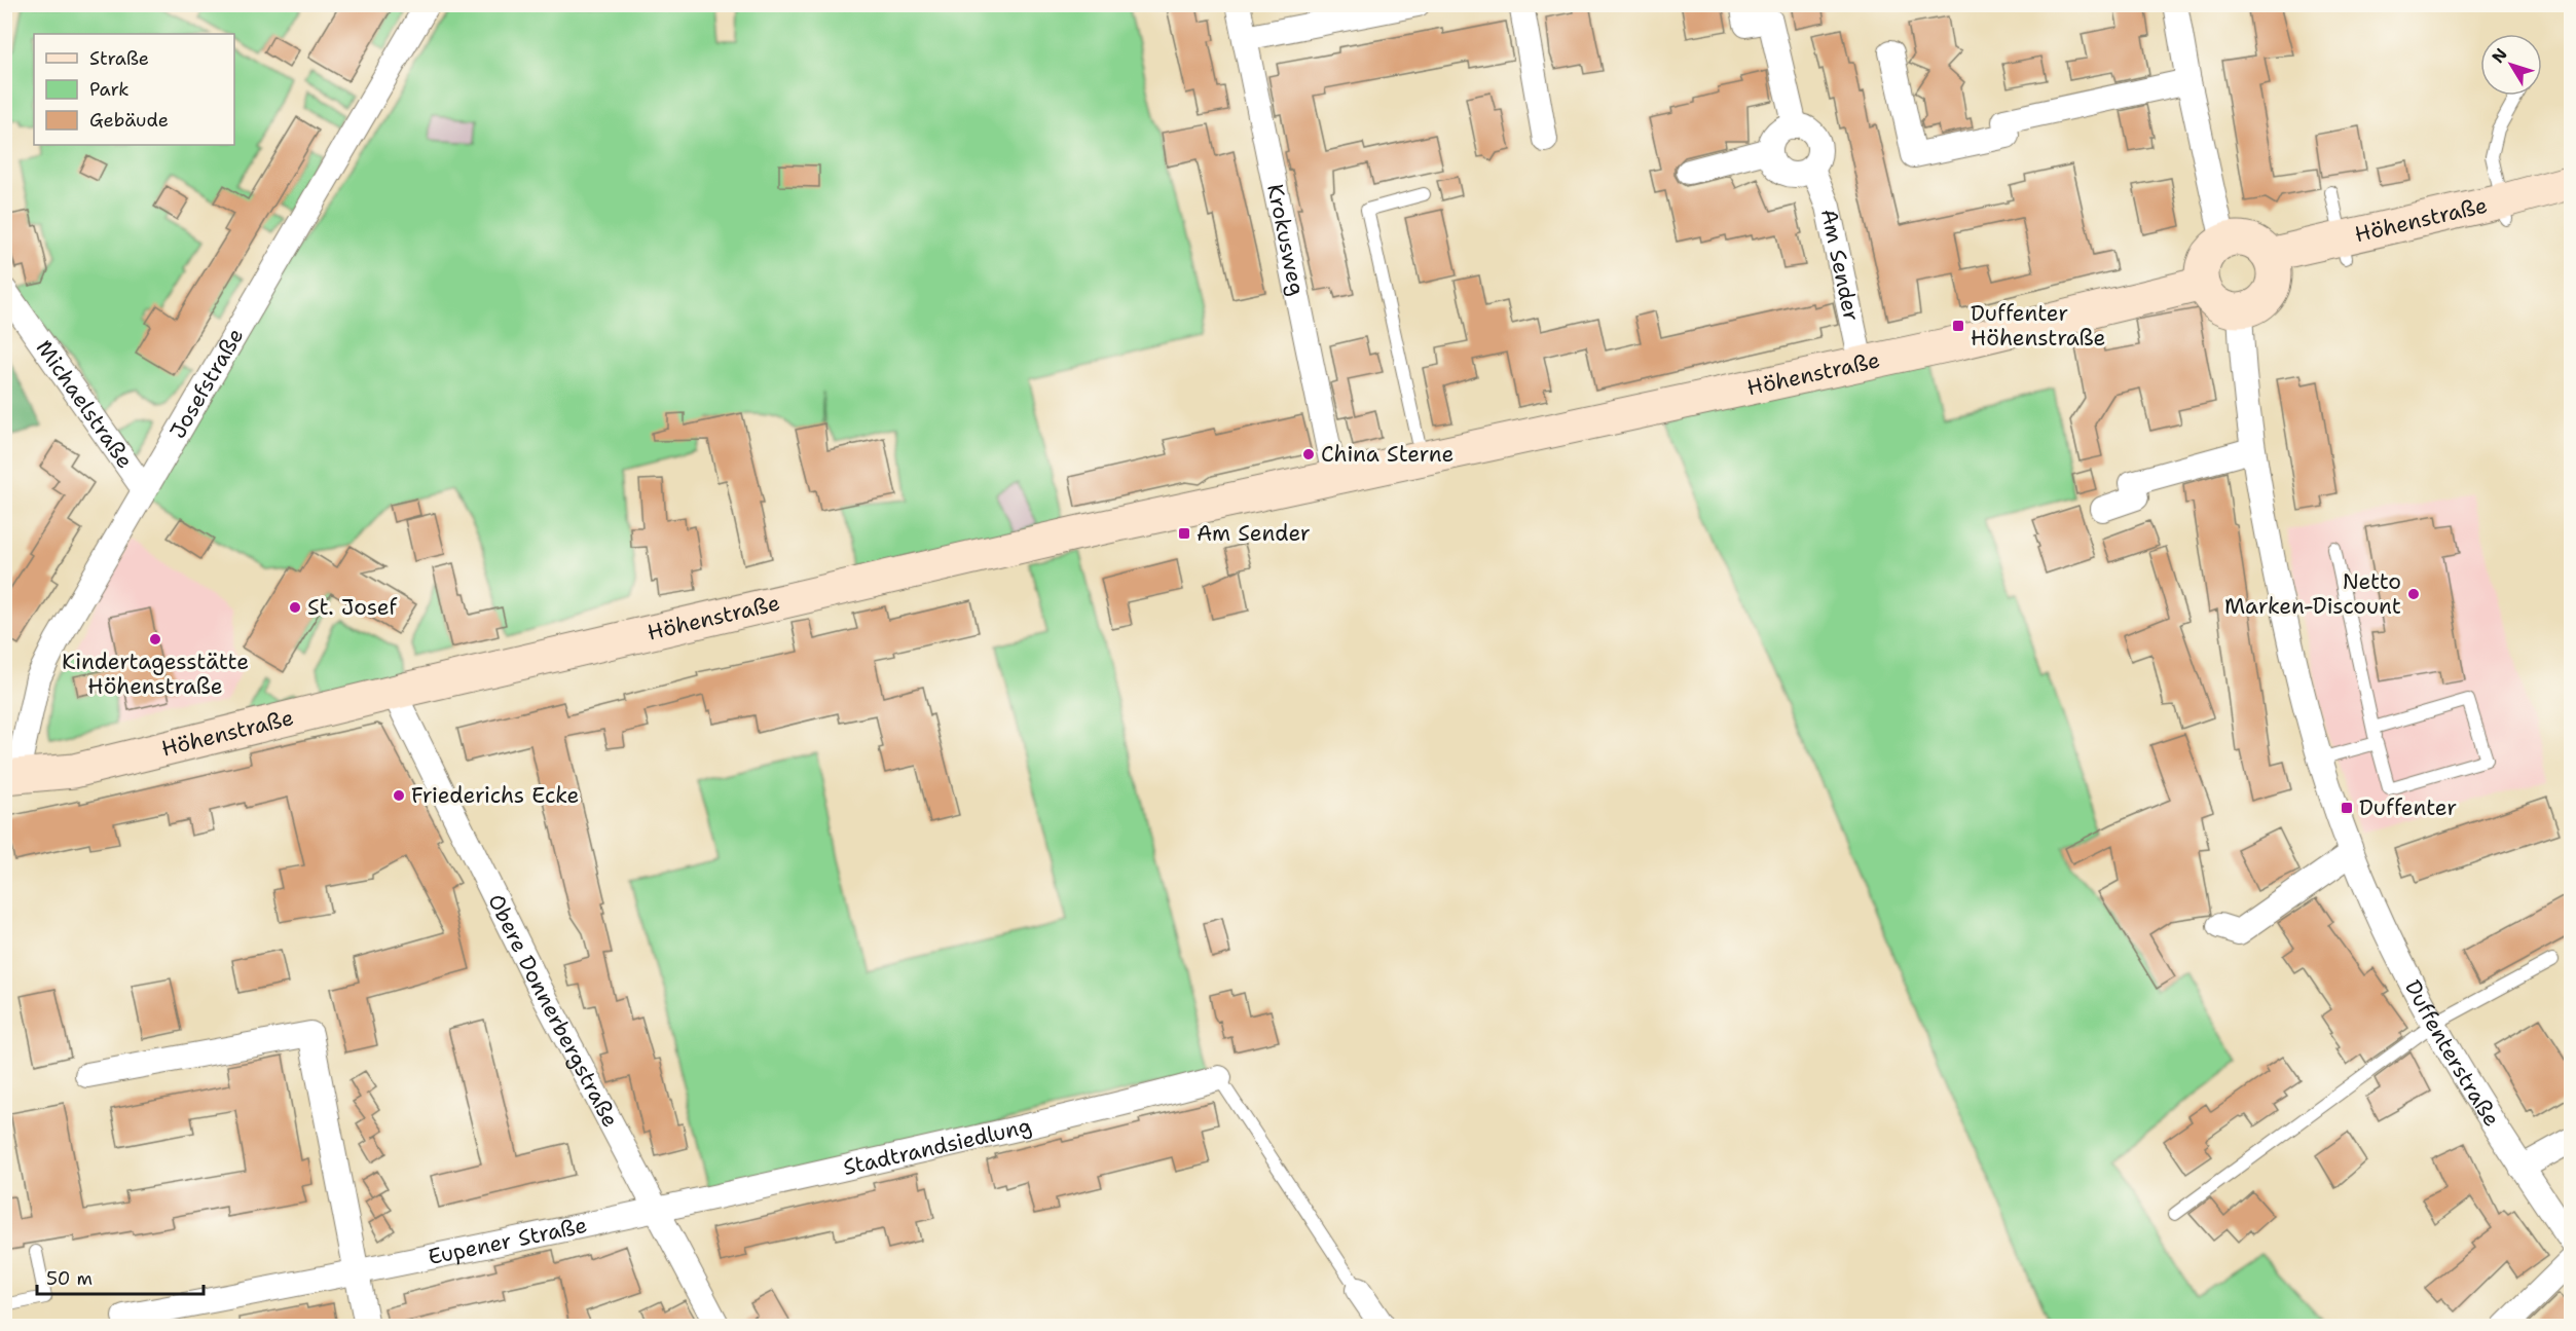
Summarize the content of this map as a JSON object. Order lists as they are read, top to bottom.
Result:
{
  "streets": {
    "street": [
      "Höhenstraße",
      "Krokusweg",
      "Am Sender",
      "Josefstraße",
      "Michaelstraße",
      "Obere Donnerbergstraße",
      "Duffenterstraße",
      "Stadtrandsiedlung",
      "Eupener Straße"
    ]
  },
  "crossings": [
    ["Höhenstraße", "Krokusweg"],
    ["Höhenstraße", "Am Sender"],
    ["Höhenstraße", "Josefstraße"],
    ["Höhenstraße", "Obere Donnerbergstraße"],
    ["Höhenstraße", "Duffenterstraße"],
    ["Josefstraße", "Michaelstraße"],
    ["Obere Donnerbergstraße", "Stadtrandsiedlung"],
    ["Obere Donnerbergstraße", "Eupener Straße"],
    ["Stadtrandsiedlung", "Eupener Straße"]
  ],
  "places": {
    "transit": ["Duffenter Höhenstraße", "Am Sender", "Duffenter"],
    "other": [
      "China Sterne",
      "Netto Marken-Discount",
      "St. Josef",
      "Kindertagesstätte Höhenstraße",
      "Friederichs Ecke"
    ]
  },
  "legend": ["Straße", "Park", "Gebäude"],
  "scale_bar": "50 m",
  "north": "top left"
}
